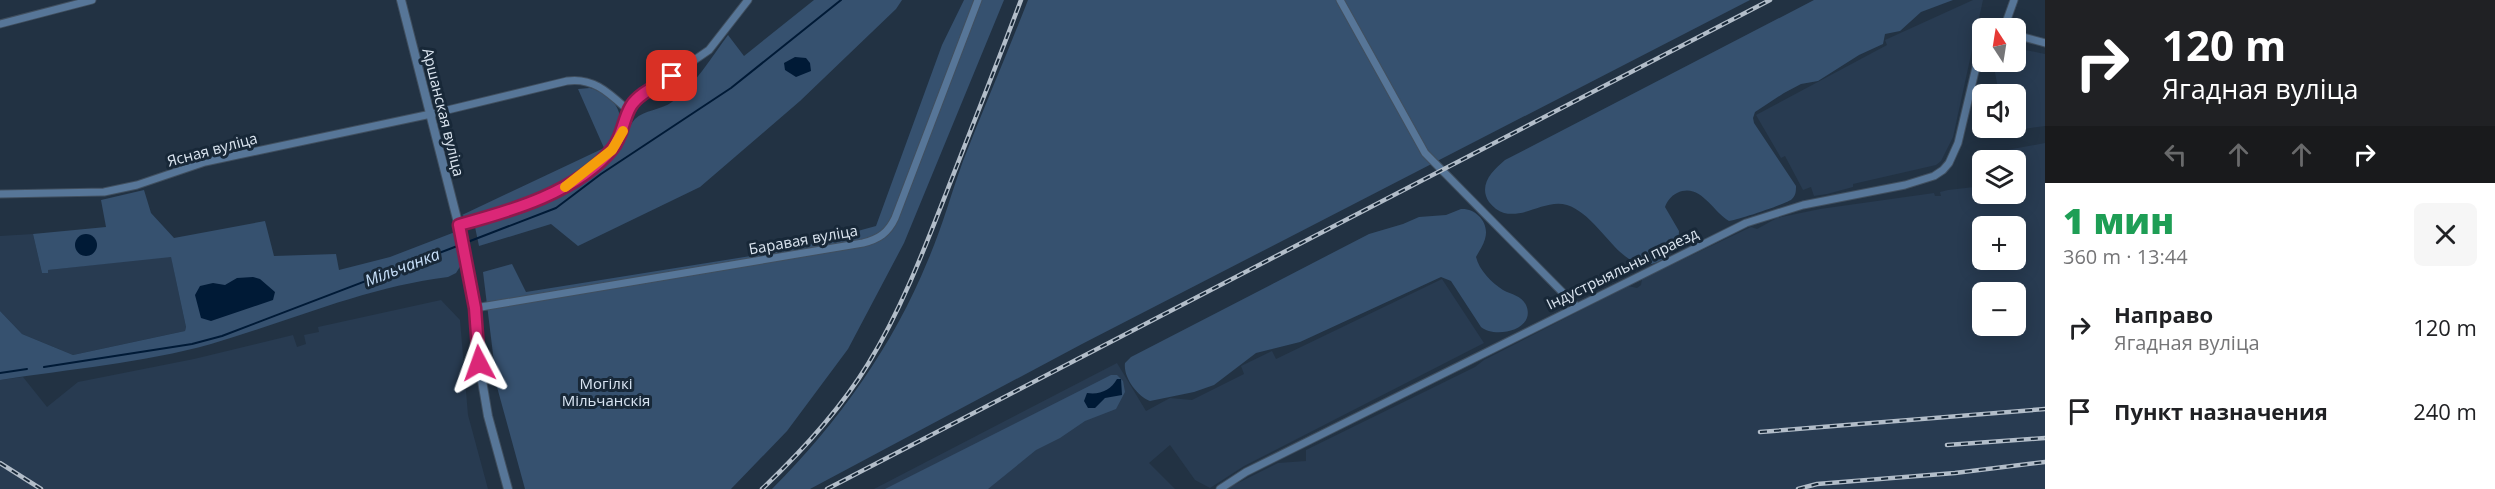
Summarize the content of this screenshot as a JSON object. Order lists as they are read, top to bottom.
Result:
{
  "streets": {
    "street": [
      "Аршанская вуліца",
      "Ясная вуліца",
      "Баравая вуліца",
      "Індустрыяльны праезд"
    ]
  },
  "crossings": [
    ["Аршанская вуліца", "Ясная вуліца"],
    ["Аршанская вуліца", "Баравая вуліца"]
  ],
  "water": ["Мільчанка"],
  "parks": ["Могілкі Мільчанскія"],
  "north": "top",
  "page": {
    "turn": ["120 m", "Ягадная вуліца"],
    "map_buttons": ["+", "−"],
    "heading": ["1 мин", "360 m · 13:44"],
    "list": [
      {
        "name": "Направо",
        "note": "Ягадная вуліца",
        "value": "120 m"
      },
      {
        "name": "Пункт назначения",
        "value": "240 m"
      }
    ]
  }
}
